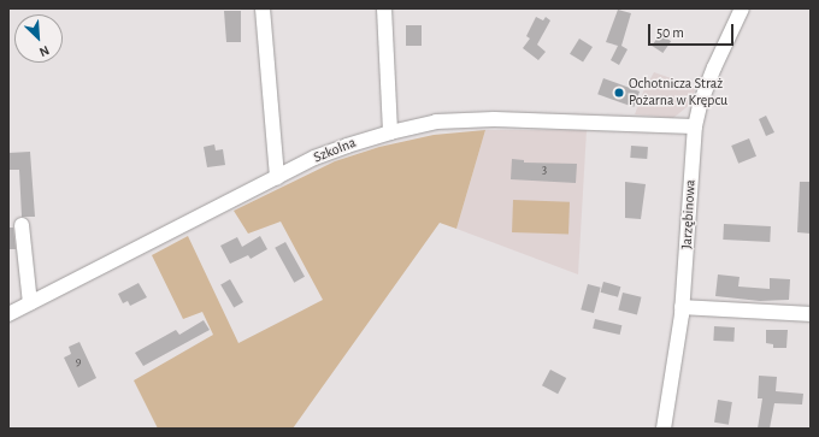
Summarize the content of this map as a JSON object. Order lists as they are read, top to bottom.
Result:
{
  "streets": {
    "street": ["Szkolna", "Jarzębinowa"]
  },
  "crossings": [
    ["Szkolna", "Jarzębinowa"]
  ],
  "places": ["Ochotnicza Straż Pożarna w Krępcu"],
  "house_numbers": ["3", "9"],
  "scale_bar": "50 m",
  "north": "bottom right"
}
